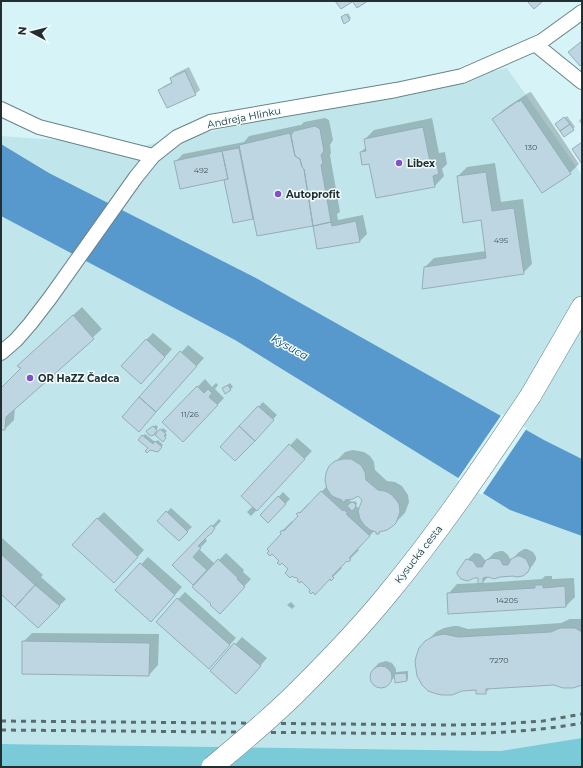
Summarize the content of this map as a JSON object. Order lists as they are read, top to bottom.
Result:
{
  "streets": {
    "main road": ["Kysucká cesta"],
    "street": ["Andreja Hlinku"]
  },
  "water": ["Kysuca"],
  "places": ["Libex", "Autoprofit", "OR HaZZ Čadca"],
  "house_numbers": [
    "130",
    "492",
    "495",
    "11/26",
    "14205",
    "7270"
  ],
  "north": "left"
}
